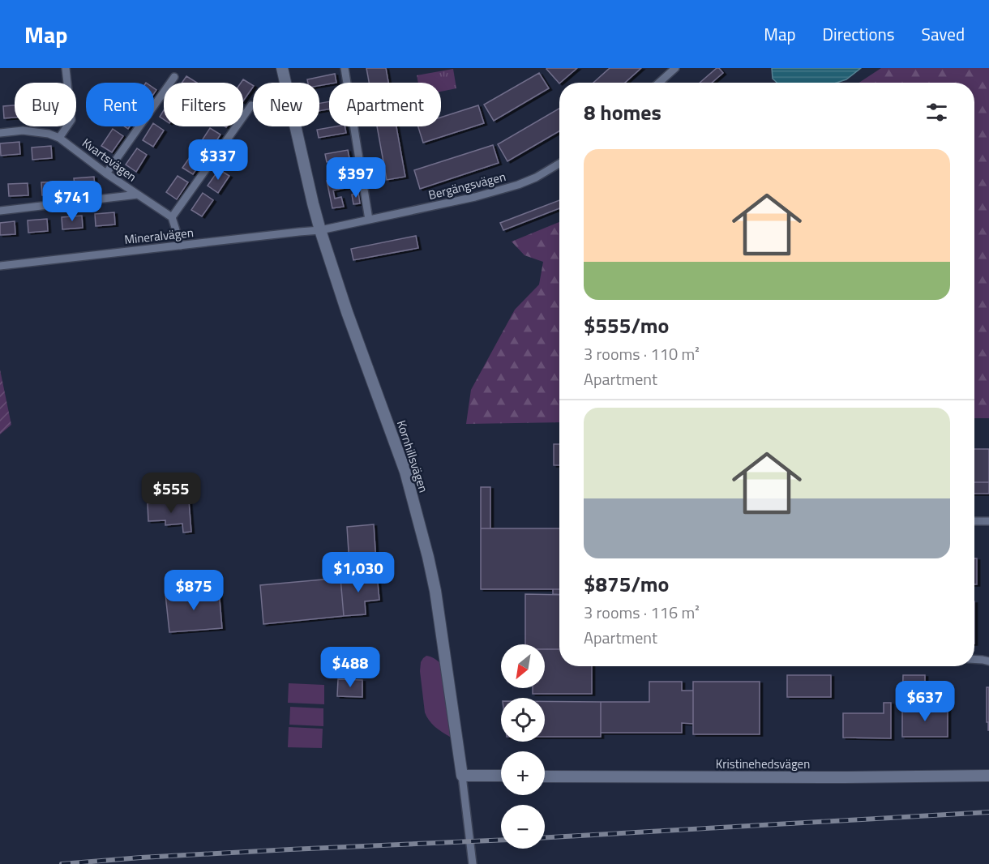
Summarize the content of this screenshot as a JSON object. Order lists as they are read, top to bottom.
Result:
{
  "streets": {
    "street": [
      "Kvartsvägen",
      "Bergängsvägen",
      "Mineralvägen",
      "Kornhillsvägen",
      "Kristinehedsvägen"
    ]
  },
  "crossings": [
    ["Bergängsvägen", "Mineralvägen"],
    ["Bergängsvägen", "Kornhillsvägen"],
    ["Mineralvägen", "Kornhillsvägen"]
  ],
  "north": "bottom left",
  "page": {
    "header": "Map",
    "nav": ["Map", "Directions", "Saved"],
    "chip": [
      "Buy",
      "Rent",
      "Filters",
      "New",
      "Apartment"
    ],
    "heading": "8 homes",
    "price": [
      "$337",
      "$397",
      "$741",
      "$555",
      "$1,030",
      "$875",
      "$488",
      "$637"
    ],
    "list": [
      {
        "name": "$555/mo",
        "note": "3 rooms · 110 m² · Apartment"
      },
      {
        "name": "$875/mo",
        "note": "3 rooms · 116 m² · Apartment"
      }
    ],
    "map_buttons": ["+", "−"]
  }
}
